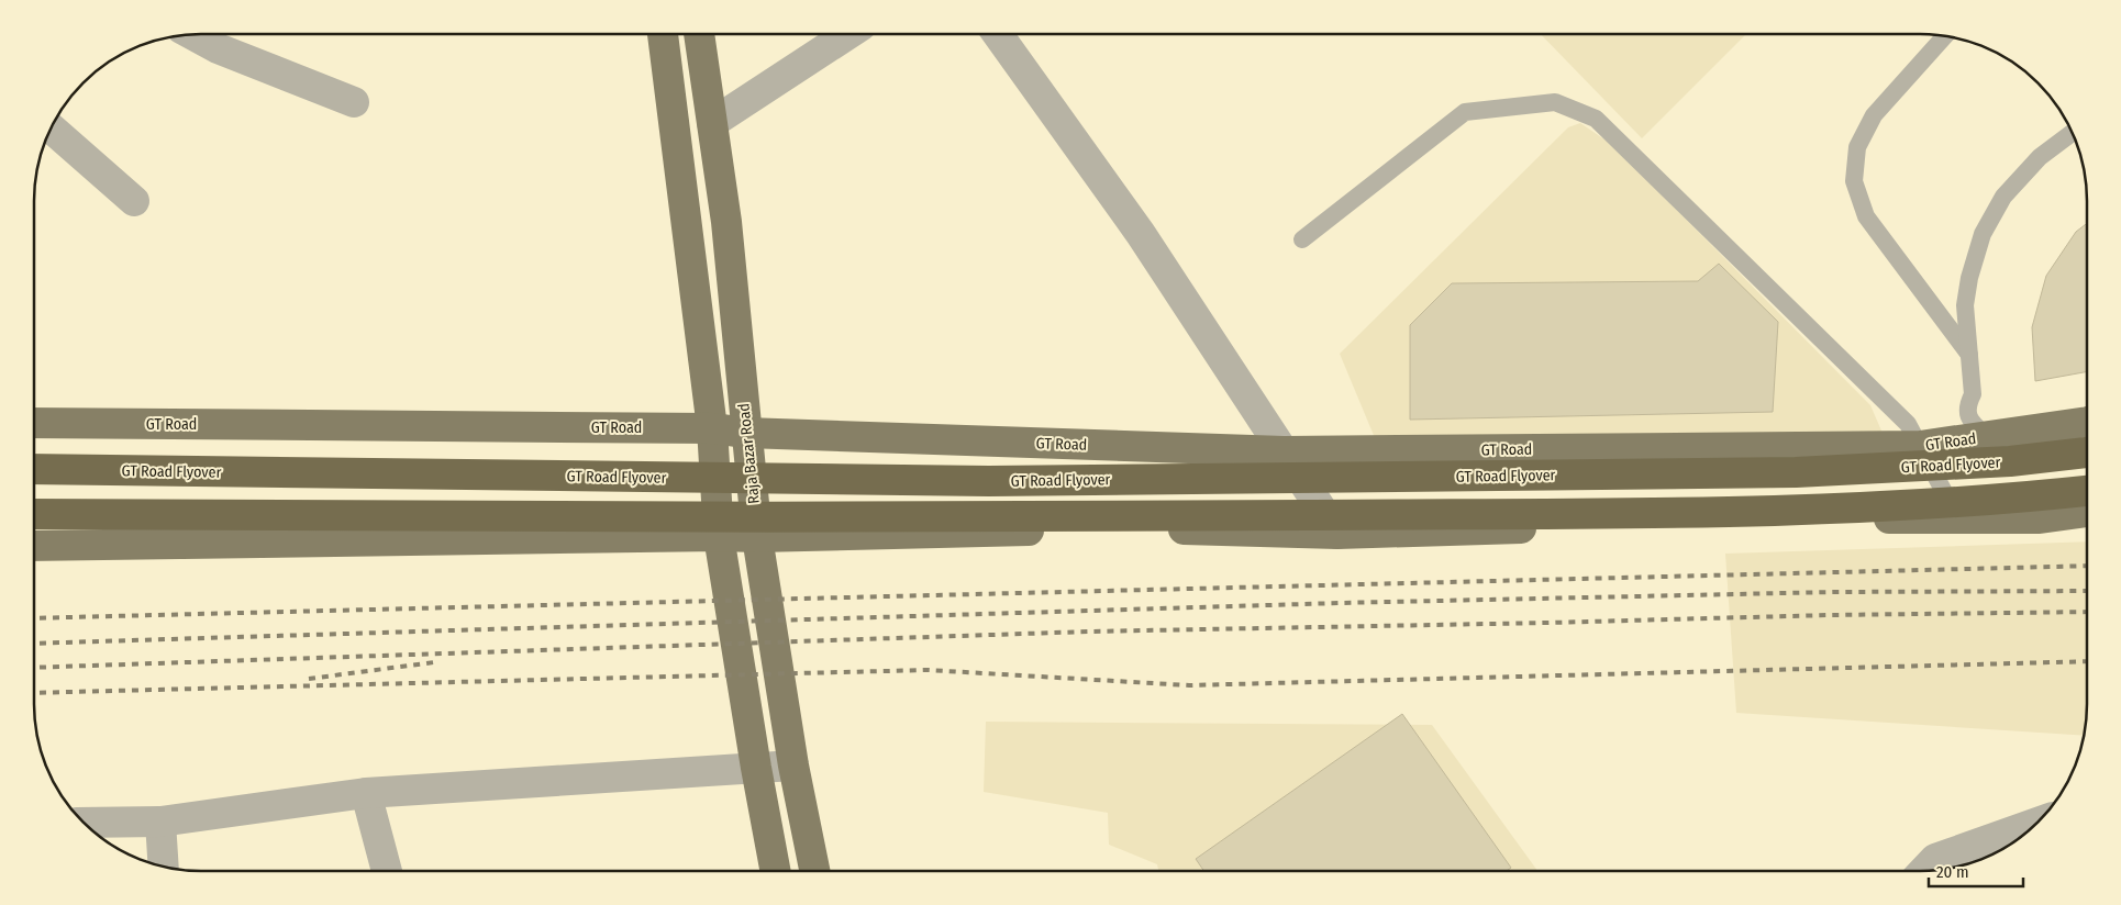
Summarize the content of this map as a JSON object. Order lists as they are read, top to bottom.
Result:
{
  "streets": {
    "highway": ["GT Road Flyover"],
    "main road": ["GT Road", "Raja Bazar Road"]
  },
  "crossings": [
    ["GT Road", "Raja Bazar Road"]
  ],
  "scale_bar": "20 m"
}
